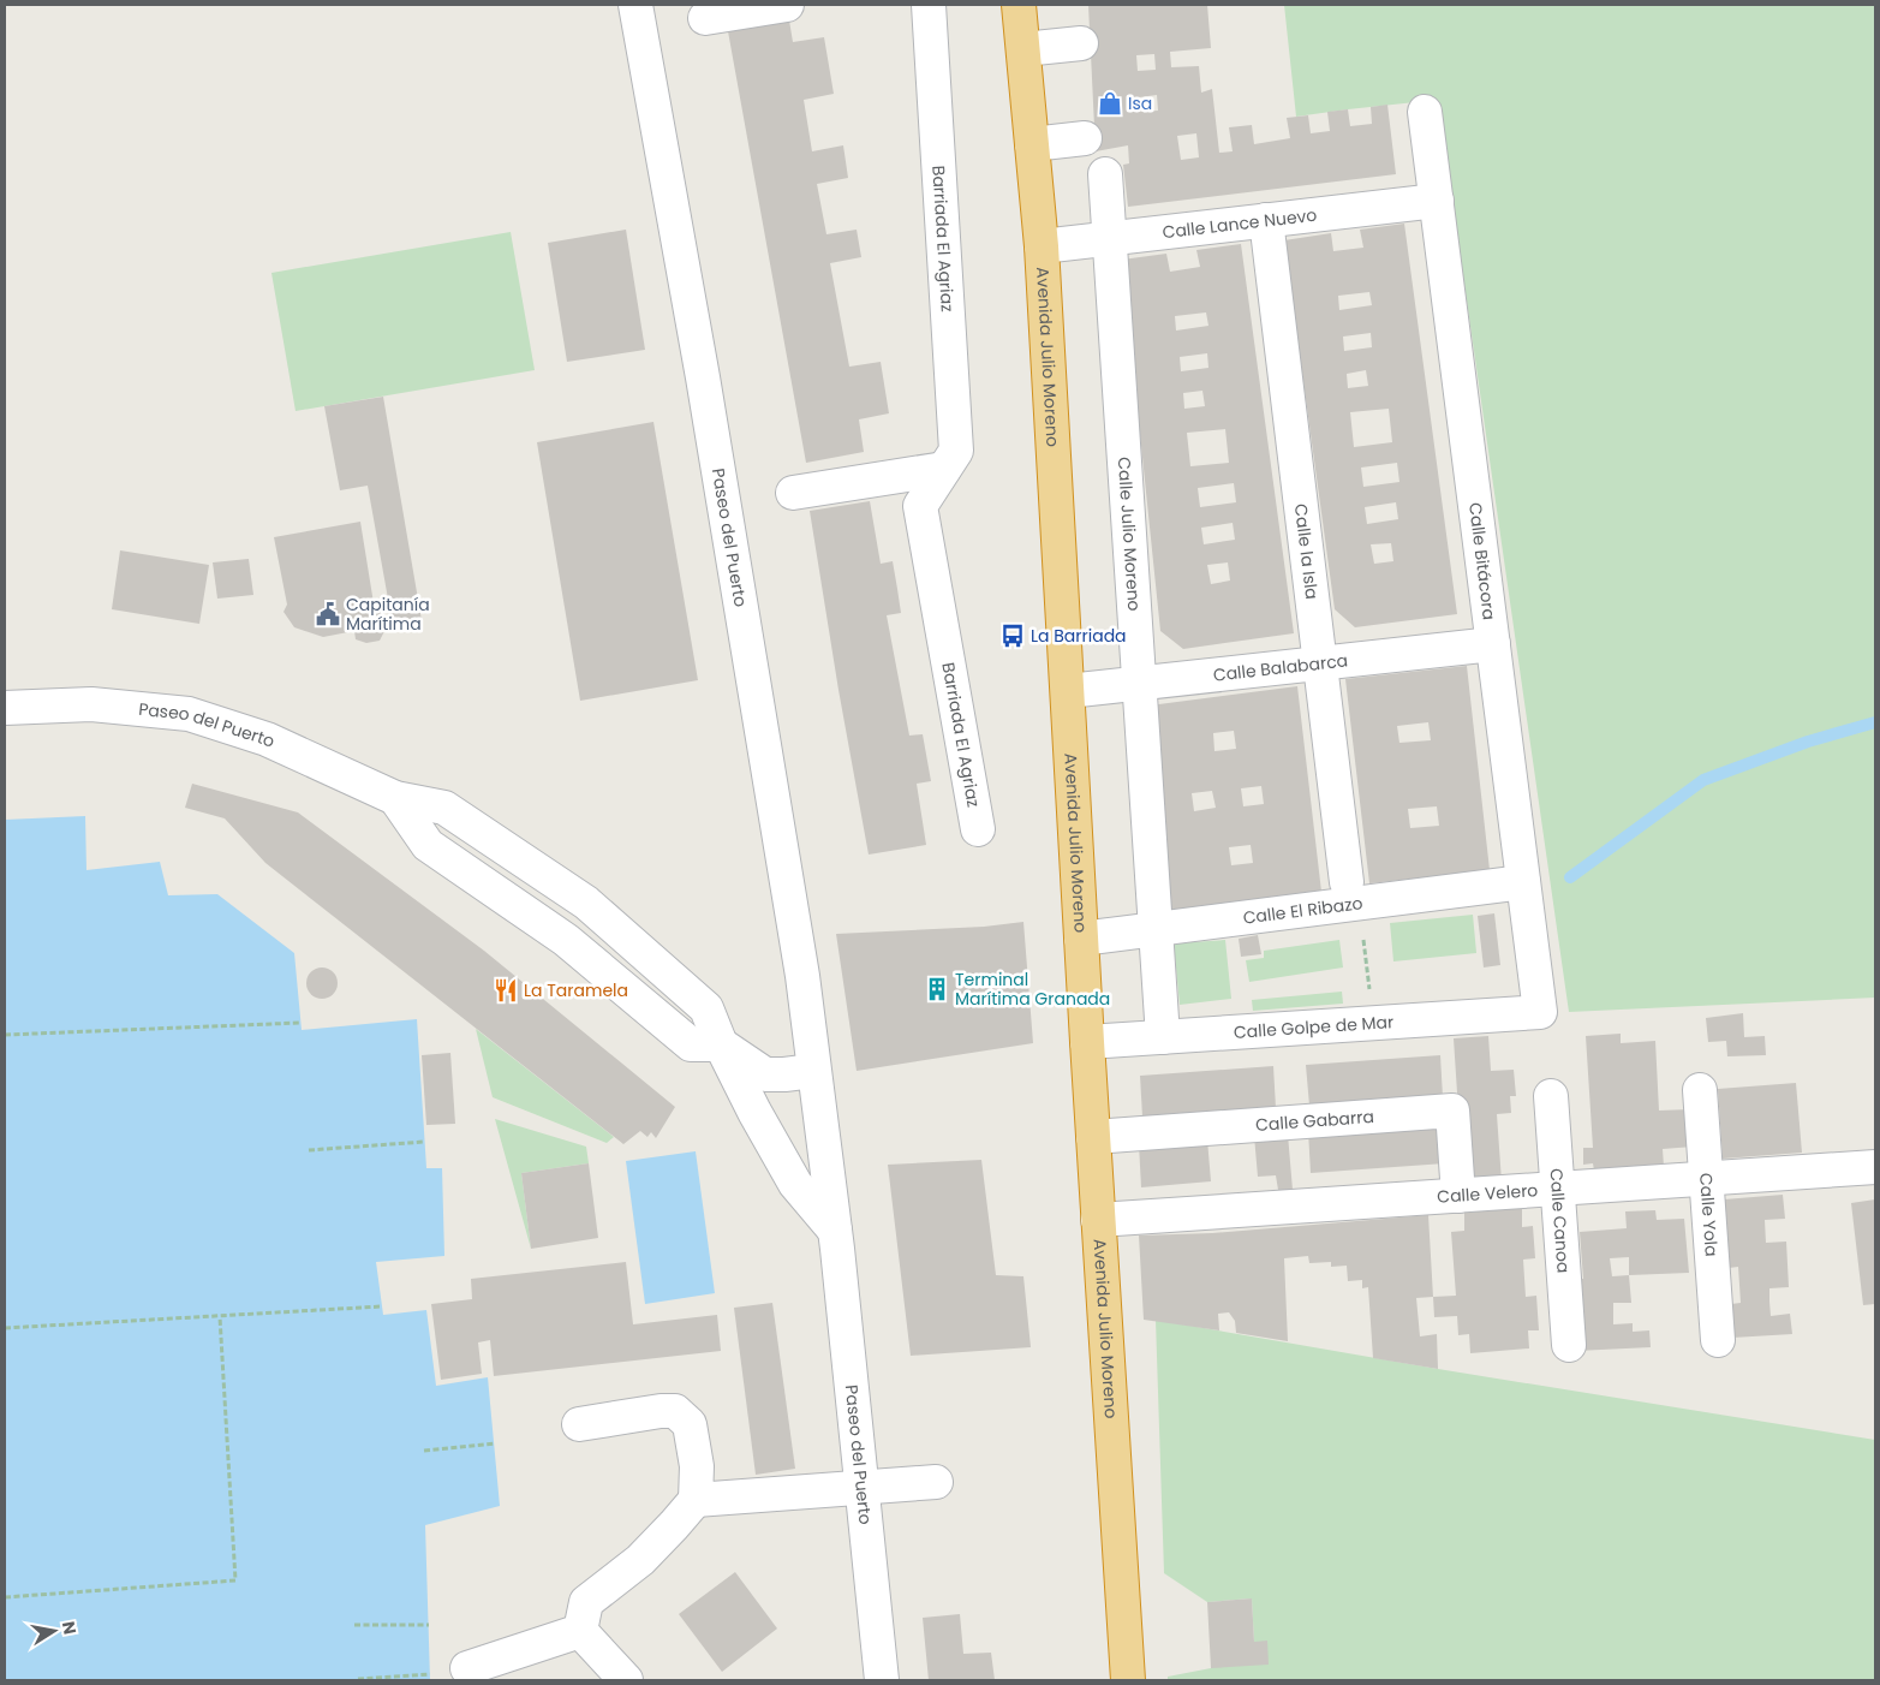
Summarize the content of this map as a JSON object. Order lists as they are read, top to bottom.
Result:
{
  "streets": {
    "highway": ["Avenida Julio Moreno"],
    "street": [
      "Calle Lance Nuevo",
      "Barriada El Agriaz",
      "Calle Julio Moreno",
      "Paseo del Puerto",
      "Calle la Isla",
      "Calle Bitácora",
      "Calle Balabarca",
      "Calle El Ribazo",
      "Calle Golpe de Mar",
      "Calle Gabarra",
      "Calle Velero",
      "Calle Yola",
      "Calle Canoa"
    ]
  },
  "crossings": [
    ["Calle Lance Nuevo", "Avenida Julio Moreno"],
    ["Calle Lance Nuevo", "Calle Julio Moreno"],
    ["Calle Lance Nuevo", "Calle la Isla"],
    ["Calle Lance Nuevo", "Calle Bitácora"],
    ["Avenida Julio Moreno", "Calle Balabarca"],
    ["Avenida Julio Moreno", "Calle El Ribazo"],
    ["Avenida Julio Moreno", "Calle Golpe de Mar"],
    ["Avenida Julio Moreno", "Calle Gabarra"],
    ["Avenida Julio Moreno", "Calle Velero"],
    ["Calle Julio Moreno", "Calle Balabarca"],
    ["Calle Julio Moreno", "Calle El Ribazo"],
    ["Calle Julio Moreno", "Calle Golpe de Mar"],
    ["Calle la Isla", "Calle Balabarca"],
    ["Calle la Isla", "Calle El Ribazo"],
    ["Calle Bitácora", "Calle Balabarca"],
    ["Calle Bitácora", "Calle El Ribazo"],
    ["Calle Bitácora", "Calle Golpe de Mar"],
    ["Calle Gabarra", "Calle Velero"],
    ["Calle Velero", "Calle Yola"],
    ["Calle Velero", "Calle Canoa"]
  ],
  "places": {
    "shop": ["Isa"],
    "public building": ["Capitanía Marítima"],
    "bus stop": ["La Barriada"],
    "building": ["Terminal Marítima Granada"],
    "restaurant": ["La Taramela"]
  },
  "north": "right"
}
